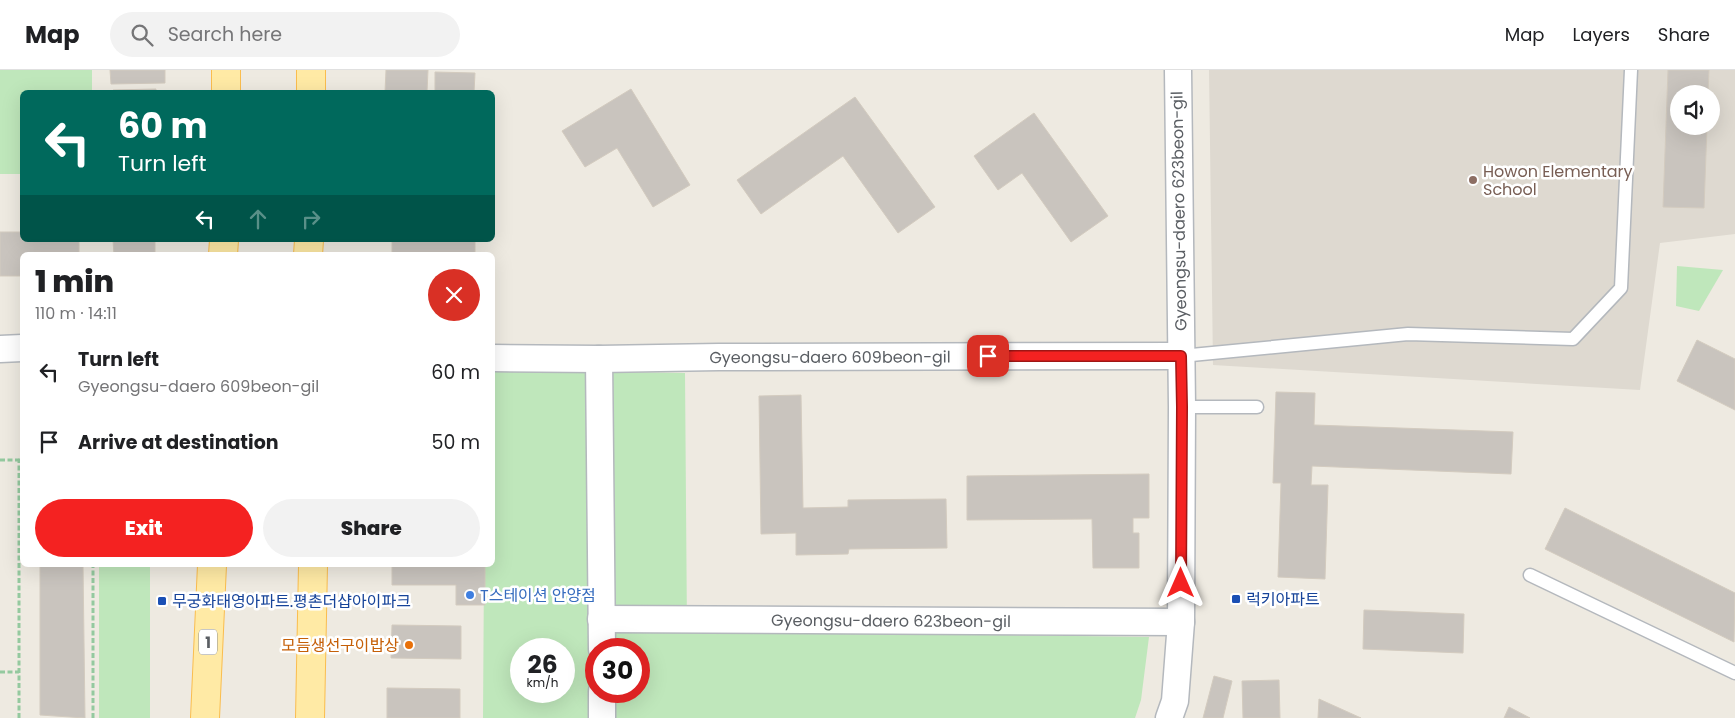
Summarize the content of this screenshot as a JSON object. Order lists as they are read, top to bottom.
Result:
{
  "streets": {
    "main road": ["1"],
    "street": ["Gyeongsu-daero 623beon-gil", "Gyeongsu-daero 609beon-gil"]
  },
  "crossings": [
    ["Gyeongsu-daero 623beon-gil", "Gyeongsu-daero 609beon-gil"]
  ],
  "places": {
    "other": ["Howon Elementary School", "T스테이션 안양점", "모듬생선구이밥상"],
    "transit": ["럭키아파트", "무궁화태영아파트.평촌더샵아이파크"]
  },
  "page": {
    "header": "Map",
    "search": "Search here",
    "nav": ["Map", "Layers", "Share"],
    "turn": ["60 m", "Turn left"],
    "heading": ["1 min", "110 m · 14:11"],
    "list": [
      {
        "name": "Turn left",
        "note": "Gyeongsu-daero 609beon-gil",
        "value": "60 m"
      },
      {
        "name": "Arrive at destination",
        "value": "50 m"
      }
    ],
    "buttons": ["Exit", "Share"],
    "speed": "26 km/h",
    "limit": "30"
  }
}
